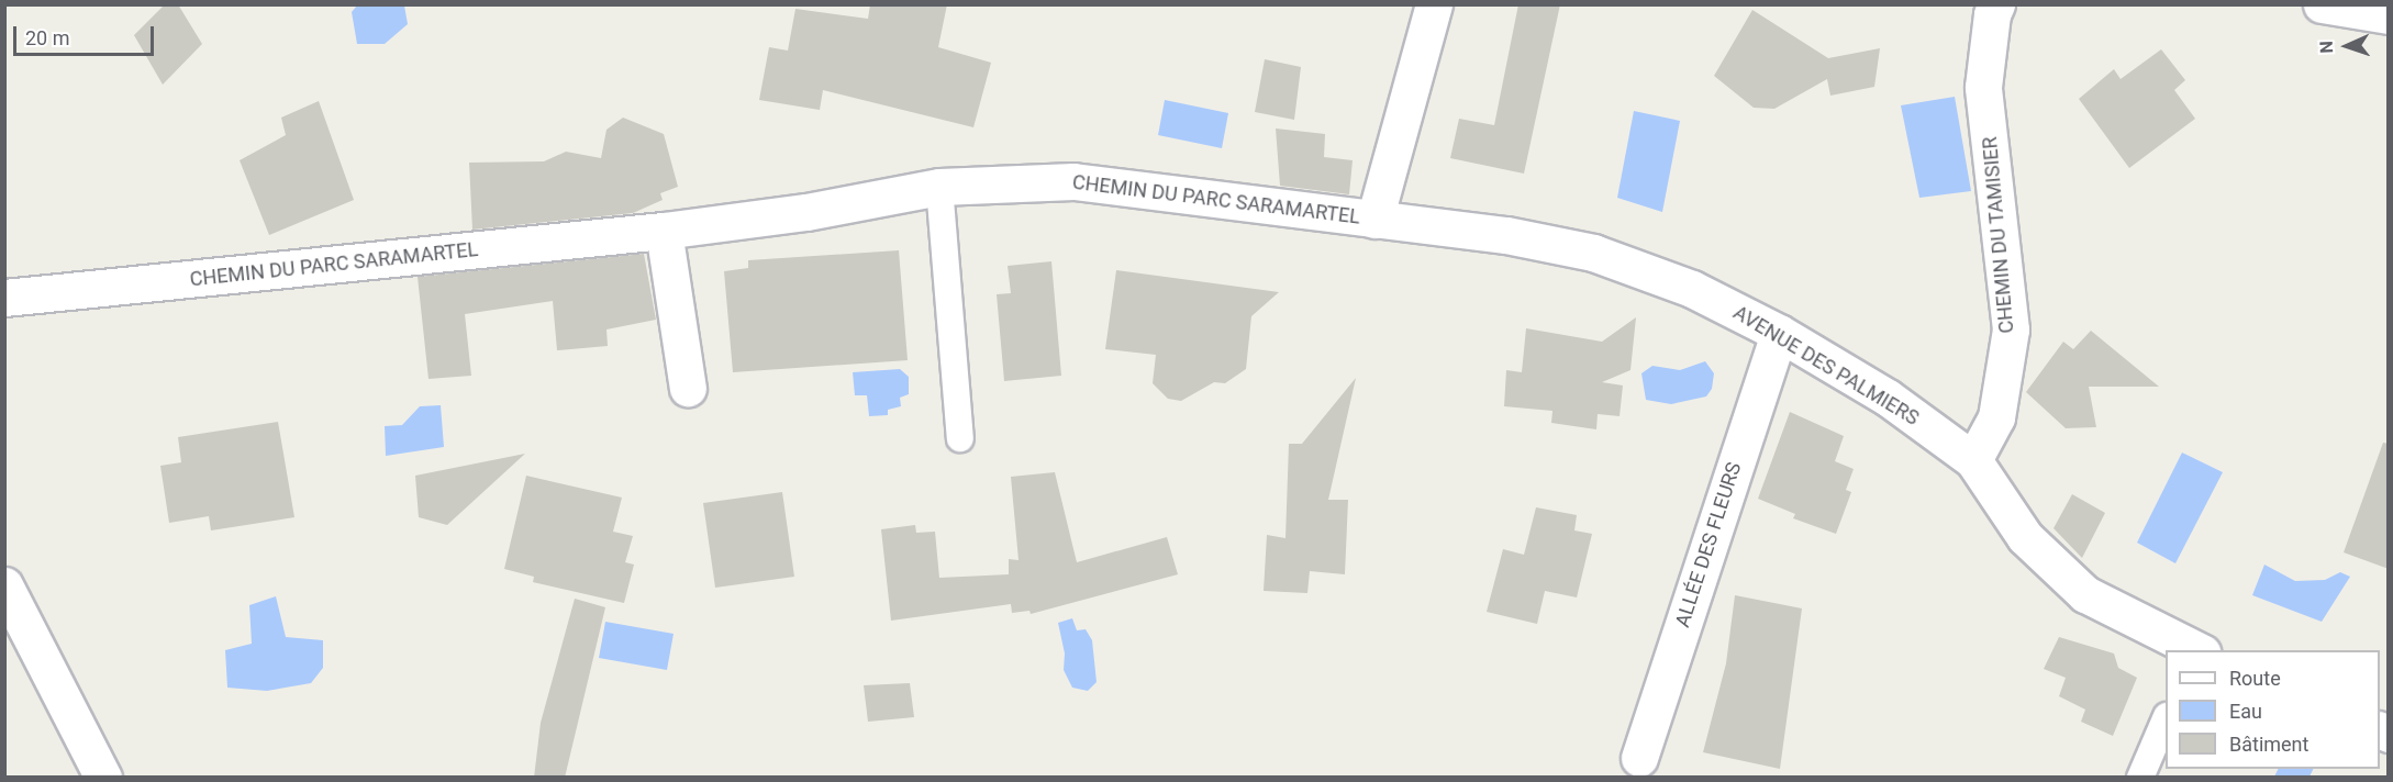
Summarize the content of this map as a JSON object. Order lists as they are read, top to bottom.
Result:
{
  "streets": {
    "street": [
      "CHEMIN DU PARC SARAMARTEL",
      "CHEMIN DU TAMISIER",
      "AVENUE DES PALMIERS",
      "ALLÉE DES FLEURS"
    ]
  },
  "crossings": [
    ["CHEMIN DU PARC SARAMARTEL", "AVENUE DES PALMIERS"],
    ["CHEMIN DU TAMISIER", "AVENUE DES PALMIERS"],
    ["AVENUE DES PALMIERS", "ALLÉE DES FLEURS"]
  ],
  "legend": ["Route", "Eau", "Bâtiment"],
  "scale_bar": "20 m",
  "north": "left"
}
